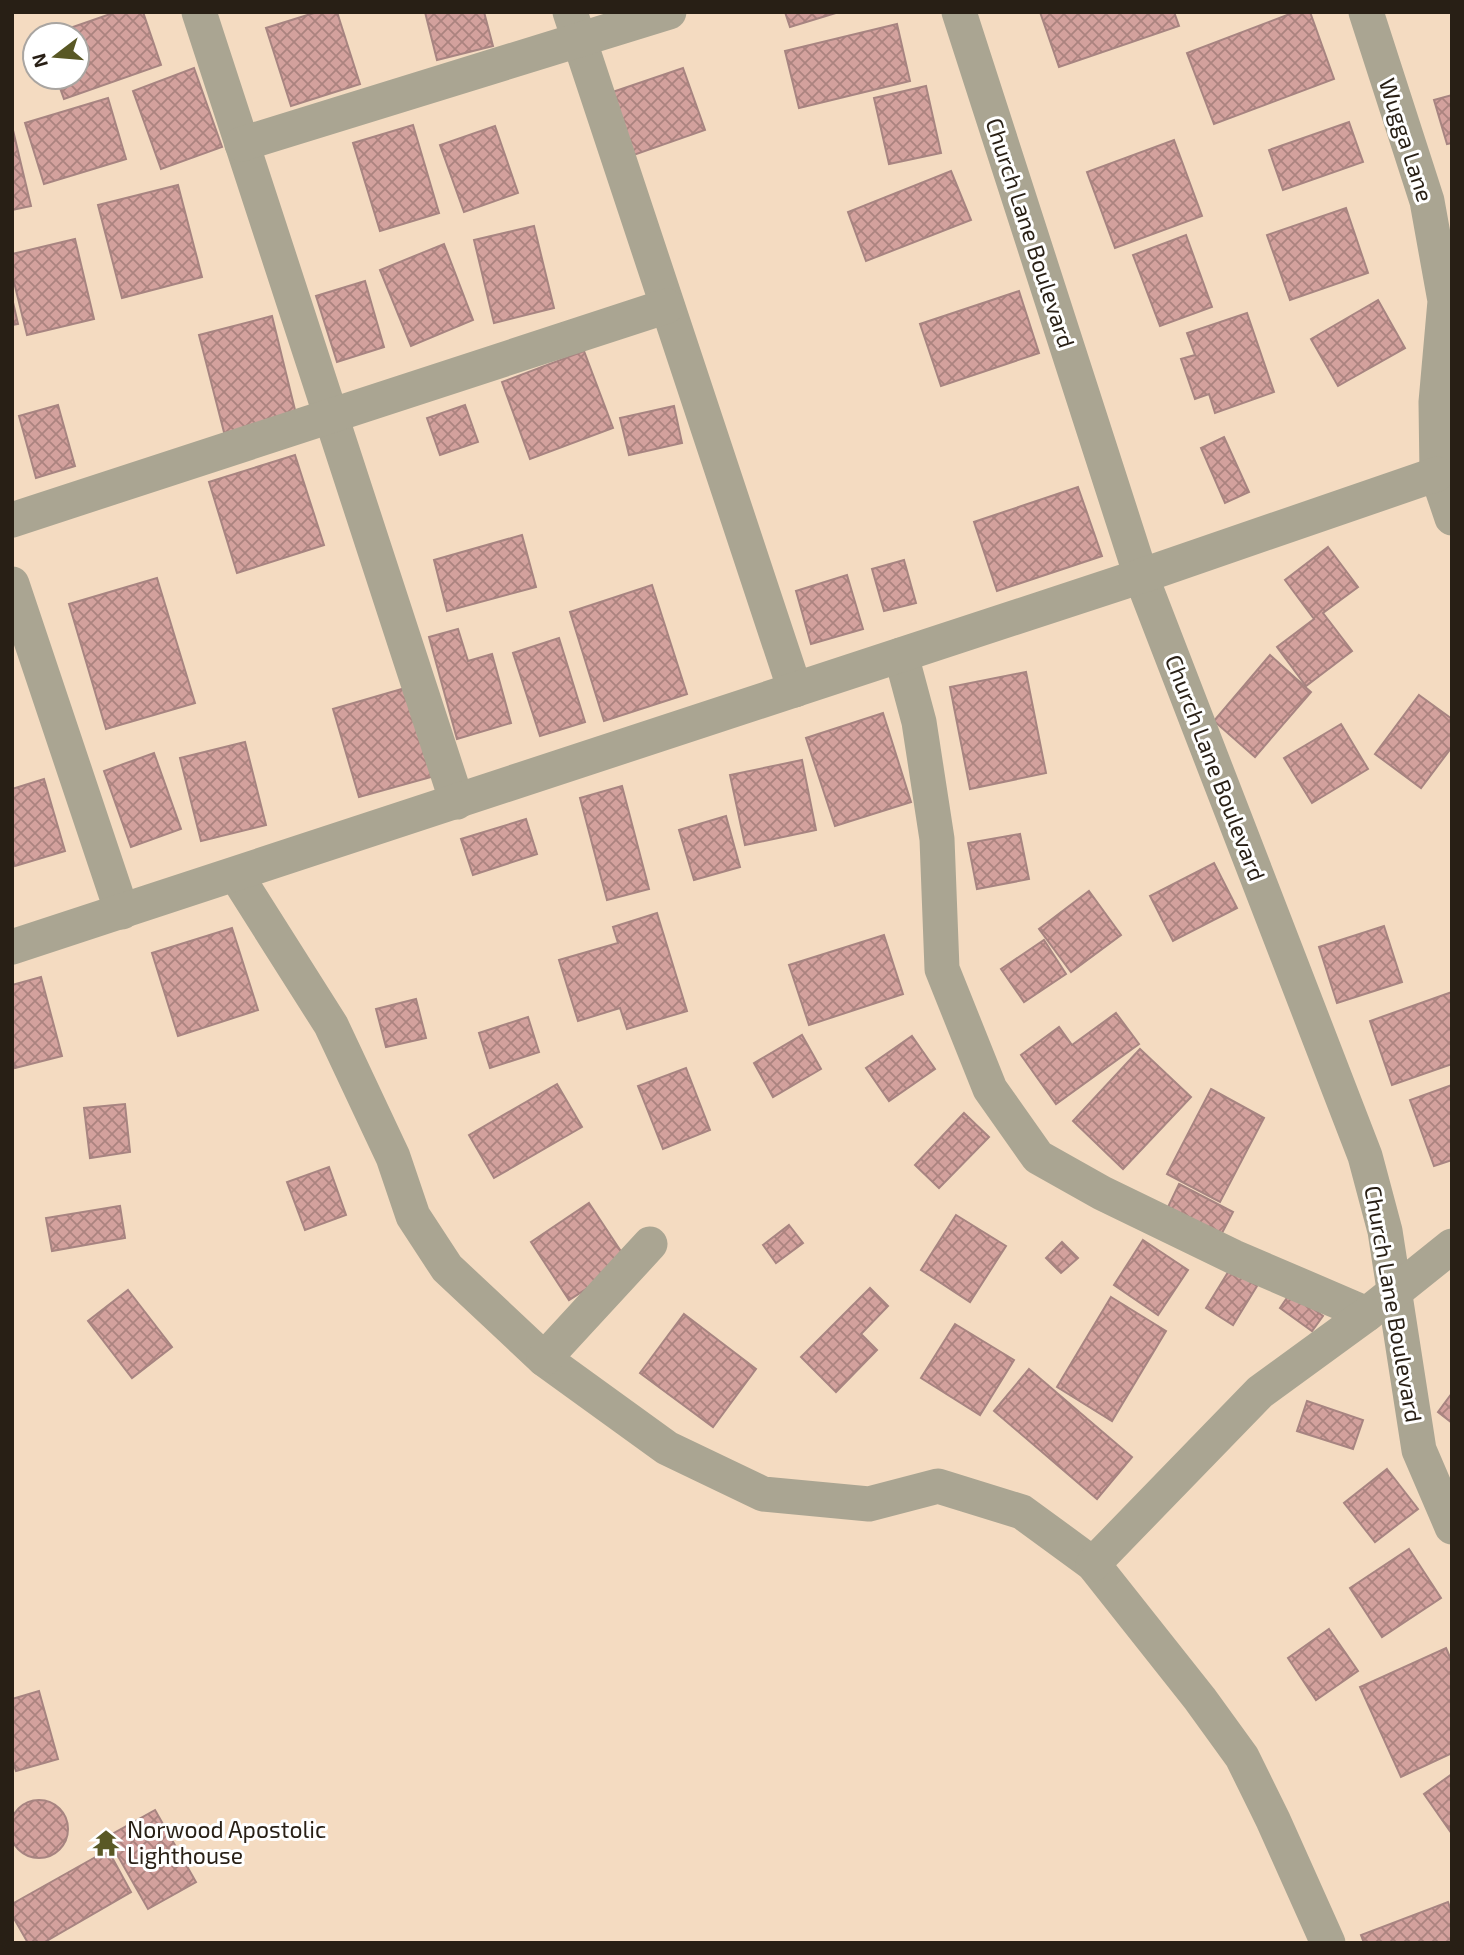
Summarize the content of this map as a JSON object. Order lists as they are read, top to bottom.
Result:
{
  "streets": {
    "street": ["Wugga Lane", "Church Lane Boulevard"]
  },
  "places": {
    "temple": ["Norwood Apostolic Lighthouse"]
  },
  "north": "left"
}
